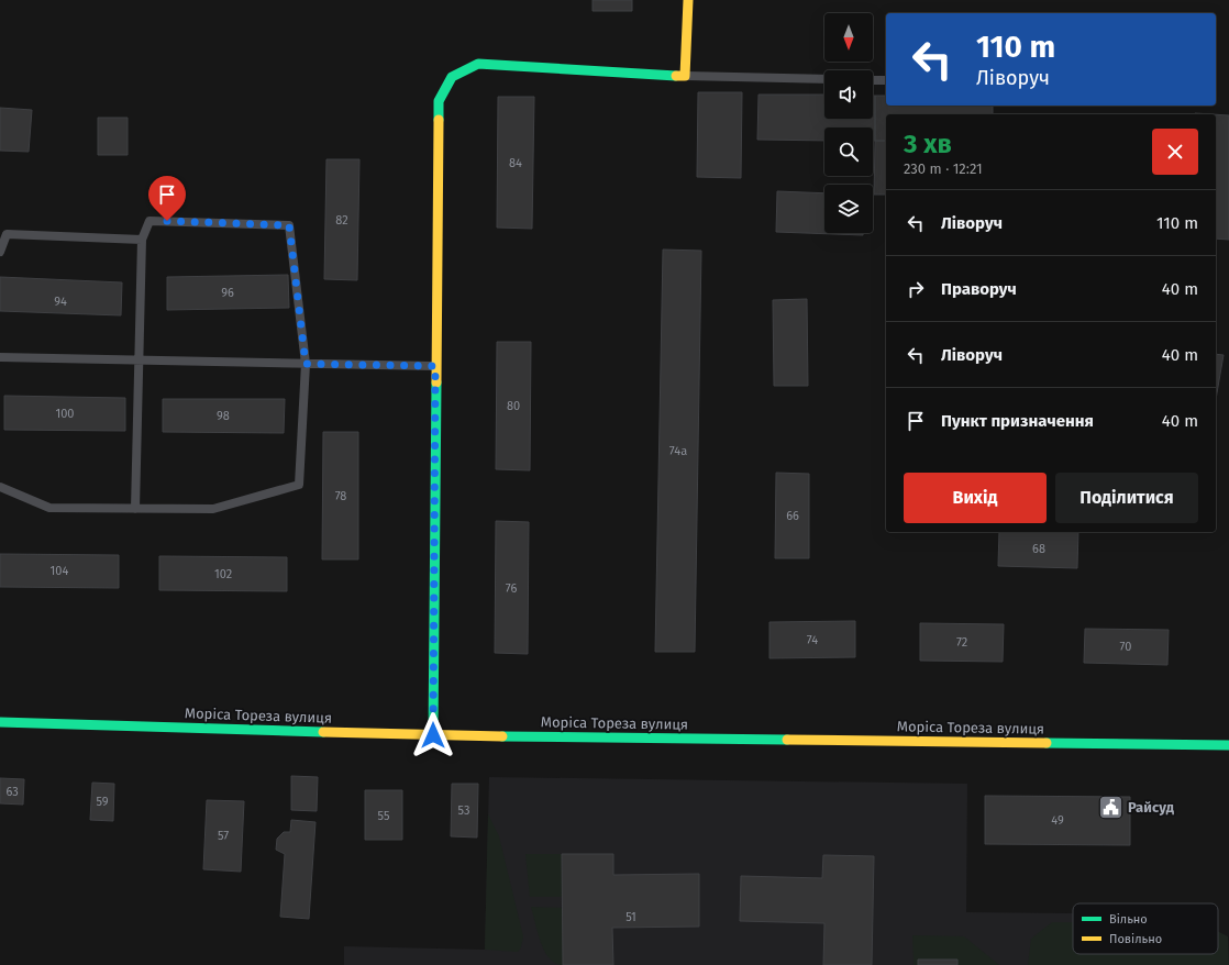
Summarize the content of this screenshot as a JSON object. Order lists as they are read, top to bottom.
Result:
{
  "streets": {
    "street": ["Моріса Тореза вулиця"]
  },
  "places": {
    "public building": ["Райсуд"]
  },
  "house_numbers": [
    "84",
    "82",
    "96",
    "94",
    "80",
    "100",
    "98",
    "74а",
    "78",
    "66",
    "68",
    "104",
    "102",
    "76",
    "74",
    "72",
    "70",
    "63",
    "59",
    "53",
    "55",
    "49",
    "57",
    "51"
  ],
  "legend": ["Вільно", "Повільно"],
  "north": "bottom",
  "page": {
    "turn": ["110 m", "Ліворуч"],
    "heading": ["3 хв", "230 m · 12:21"],
    "list": [
      {
        "name": "Ліворуч",
        "value": "110 m"
      },
      {
        "name": "Праворуч",
        "value": "40 m"
      },
      {
        "name": "Ліворуч",
        "value": "40 m"
      },
      {
        "name": "Пункт призначення",
        "value": "40 m"
      }
    ],
    "buttons": ["Вихід", "Поділитися"]
  }
}
